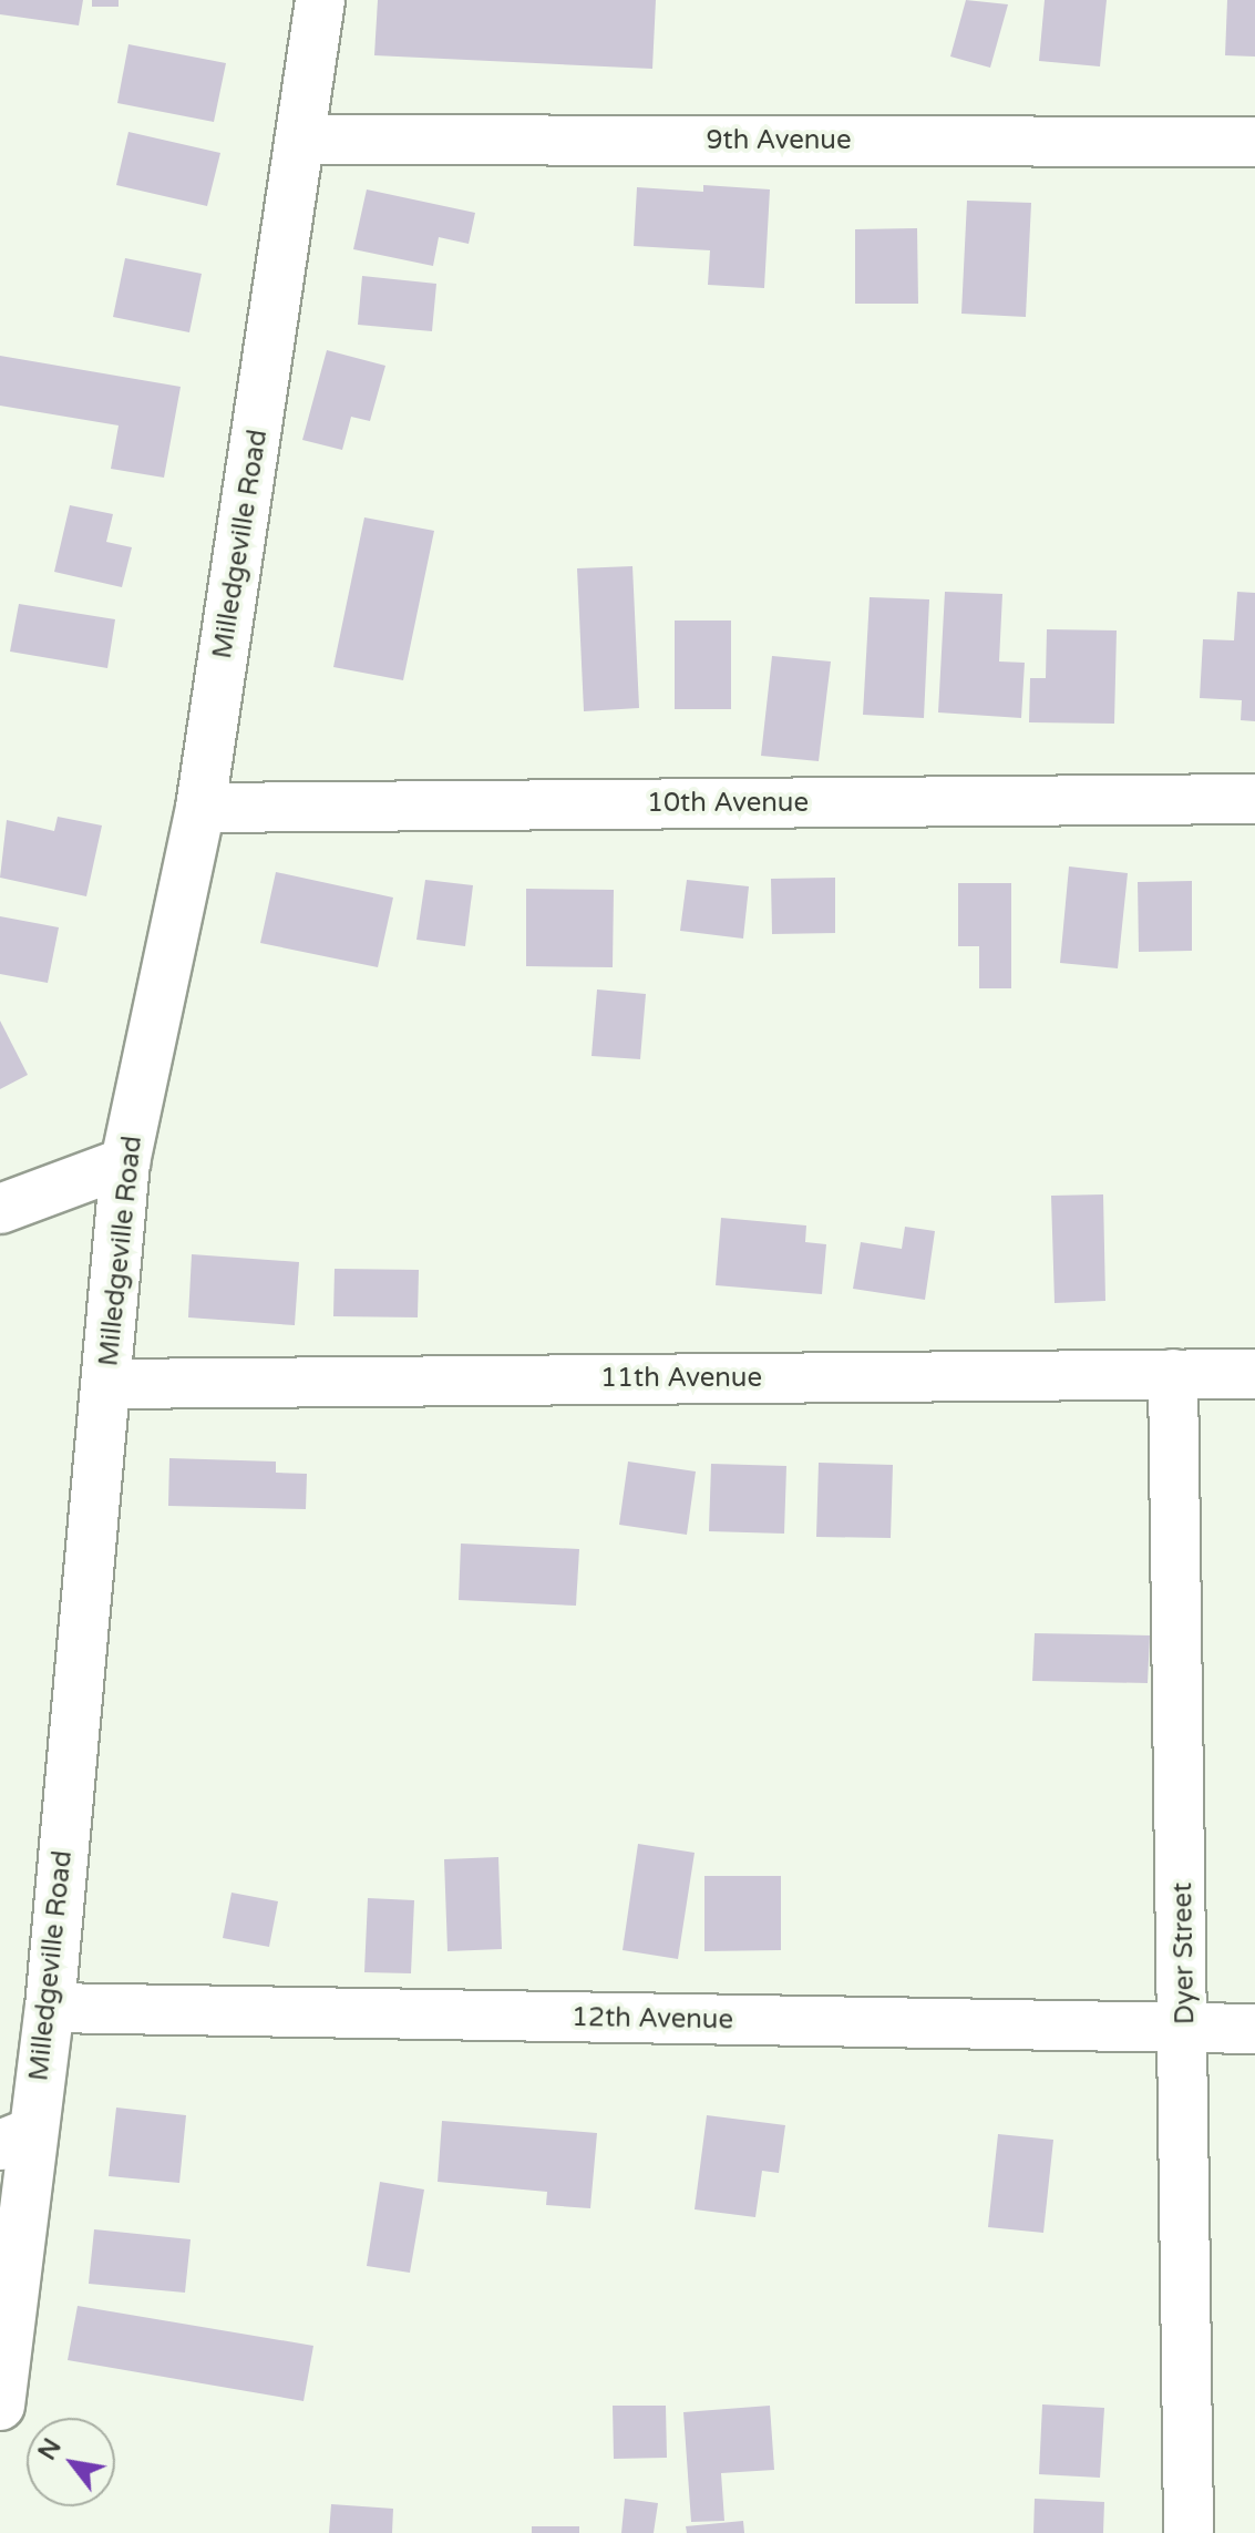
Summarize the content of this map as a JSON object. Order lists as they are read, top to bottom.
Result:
{
  "streets": {
    "street": [
      "9th Avenue",
      "Milledgeville Road",
      "10th Avenue",
      "11th Avenue",
      "Dyer Street",
      "12th Avenue"
    ]
  },
  "crossings": [
    ["9th Avenue", "Milledgeville Road"],
    ["Milledgeville Road", "10th Avenue"],
    ["Milledgeville Road", "11th Avenue"],
    ["Milledgeville Road", "12th Avenue"],
    ["11th Avenue", "Dyer Street"],
    ["Dyer Street", "12th Avenue"]
  ],
  "north": "top left"
}
